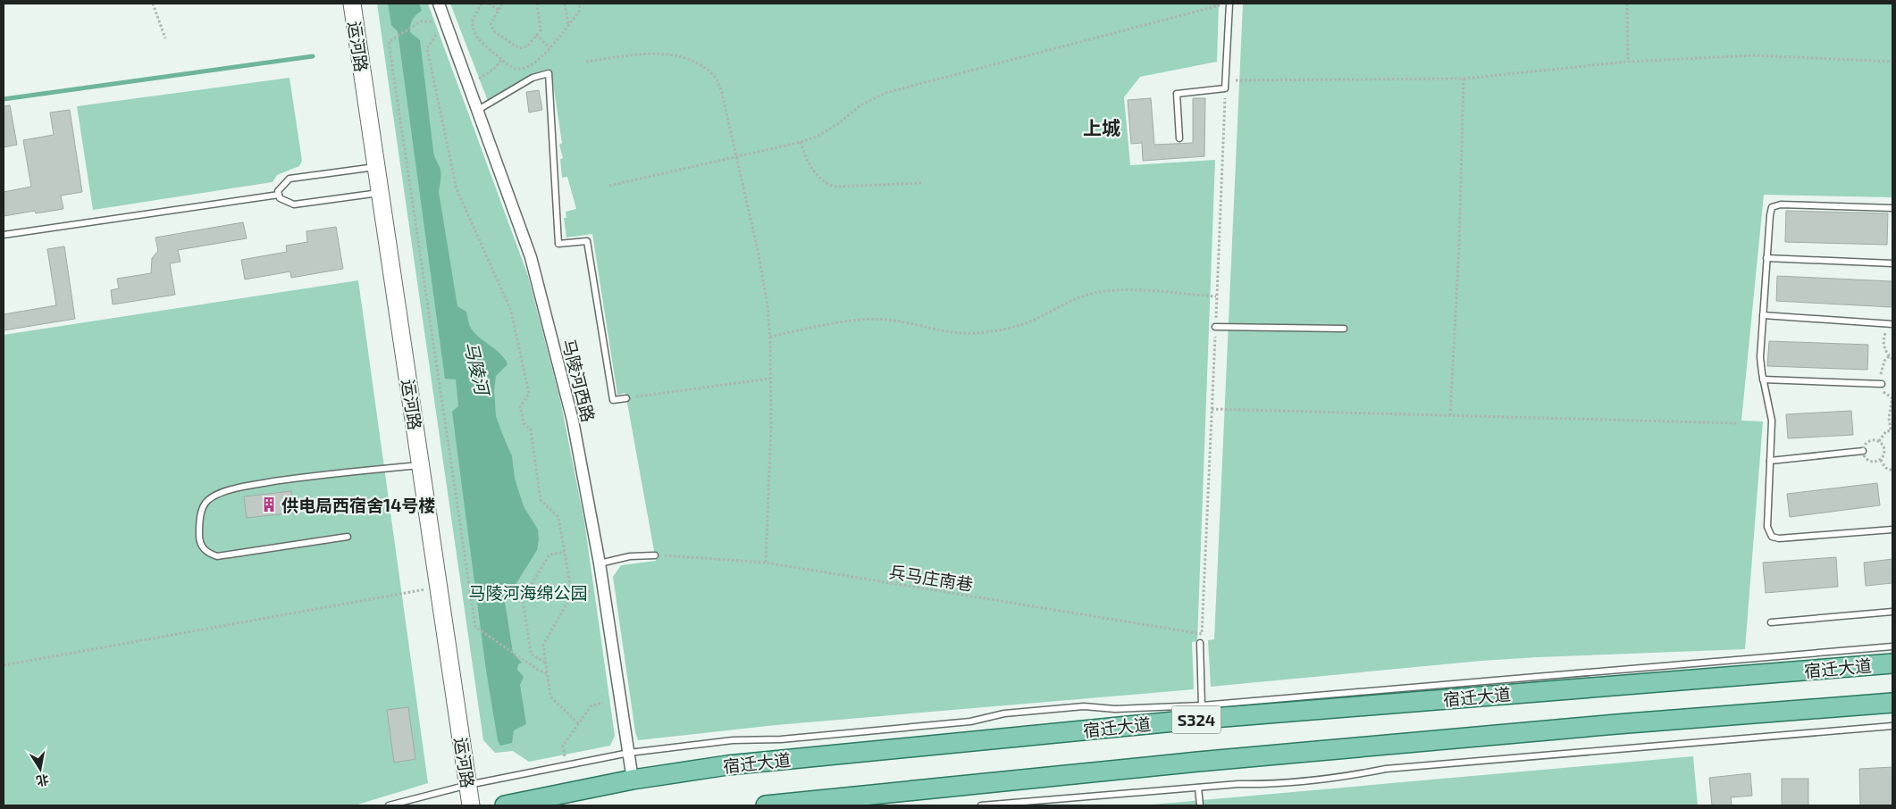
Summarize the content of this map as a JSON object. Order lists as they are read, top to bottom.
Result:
{
  "streets": {
    "main road": ["宿迁大道", "S324"],
    "street": ["运河路", "马陵河西路"],
    "path": ["兵马庄南巷"]
  },
  "crossings": [
    ["马陵河西路", "宿迁大道"]
  ],
  "districts": ["上城"],
  "water": ["马陵河"],
  "parks": ["马陵河海绵公园"],
  "places": {
    "building": ["供电局西宿舍14号楼"]
  },
  "north": "bottom"
}
